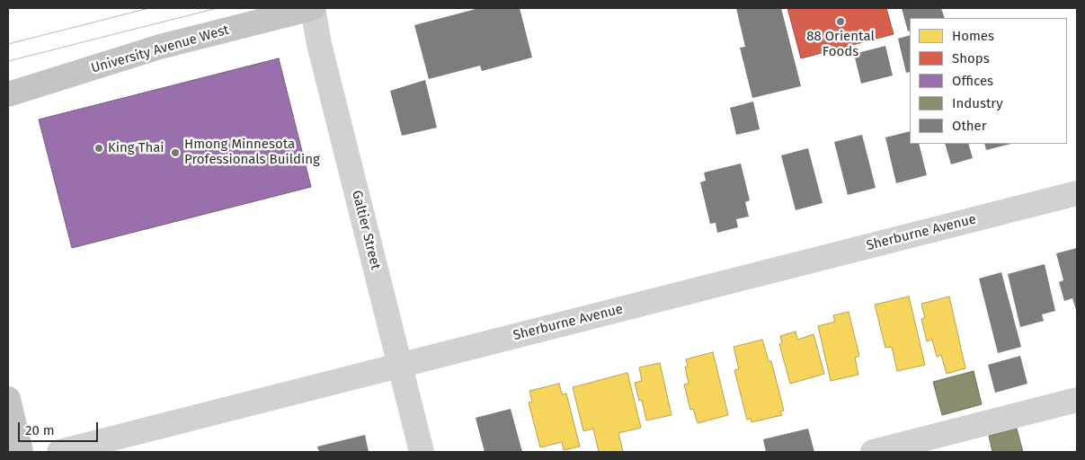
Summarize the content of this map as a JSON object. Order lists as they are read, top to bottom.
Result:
{
  "streets": {
    "main road": ["University Avenue West"],
    "street": ["Galtier Street", "Sherburne Avenue"]
  },
  "crossings": [
    ["University Avenue West", "Galtier Street"],
    ["Galtier Street", "Sherburne Avenue"]
  ],
  "places": ["88 Oriental Foods", "King Thai", "Hmong Minnesota Professionals Building"],
  "legend": [
    "Homes",
    "Shops",
    "Offices",
    "Industry",
    "Other"
  ],
  "scale_bar": "20 m"
}
